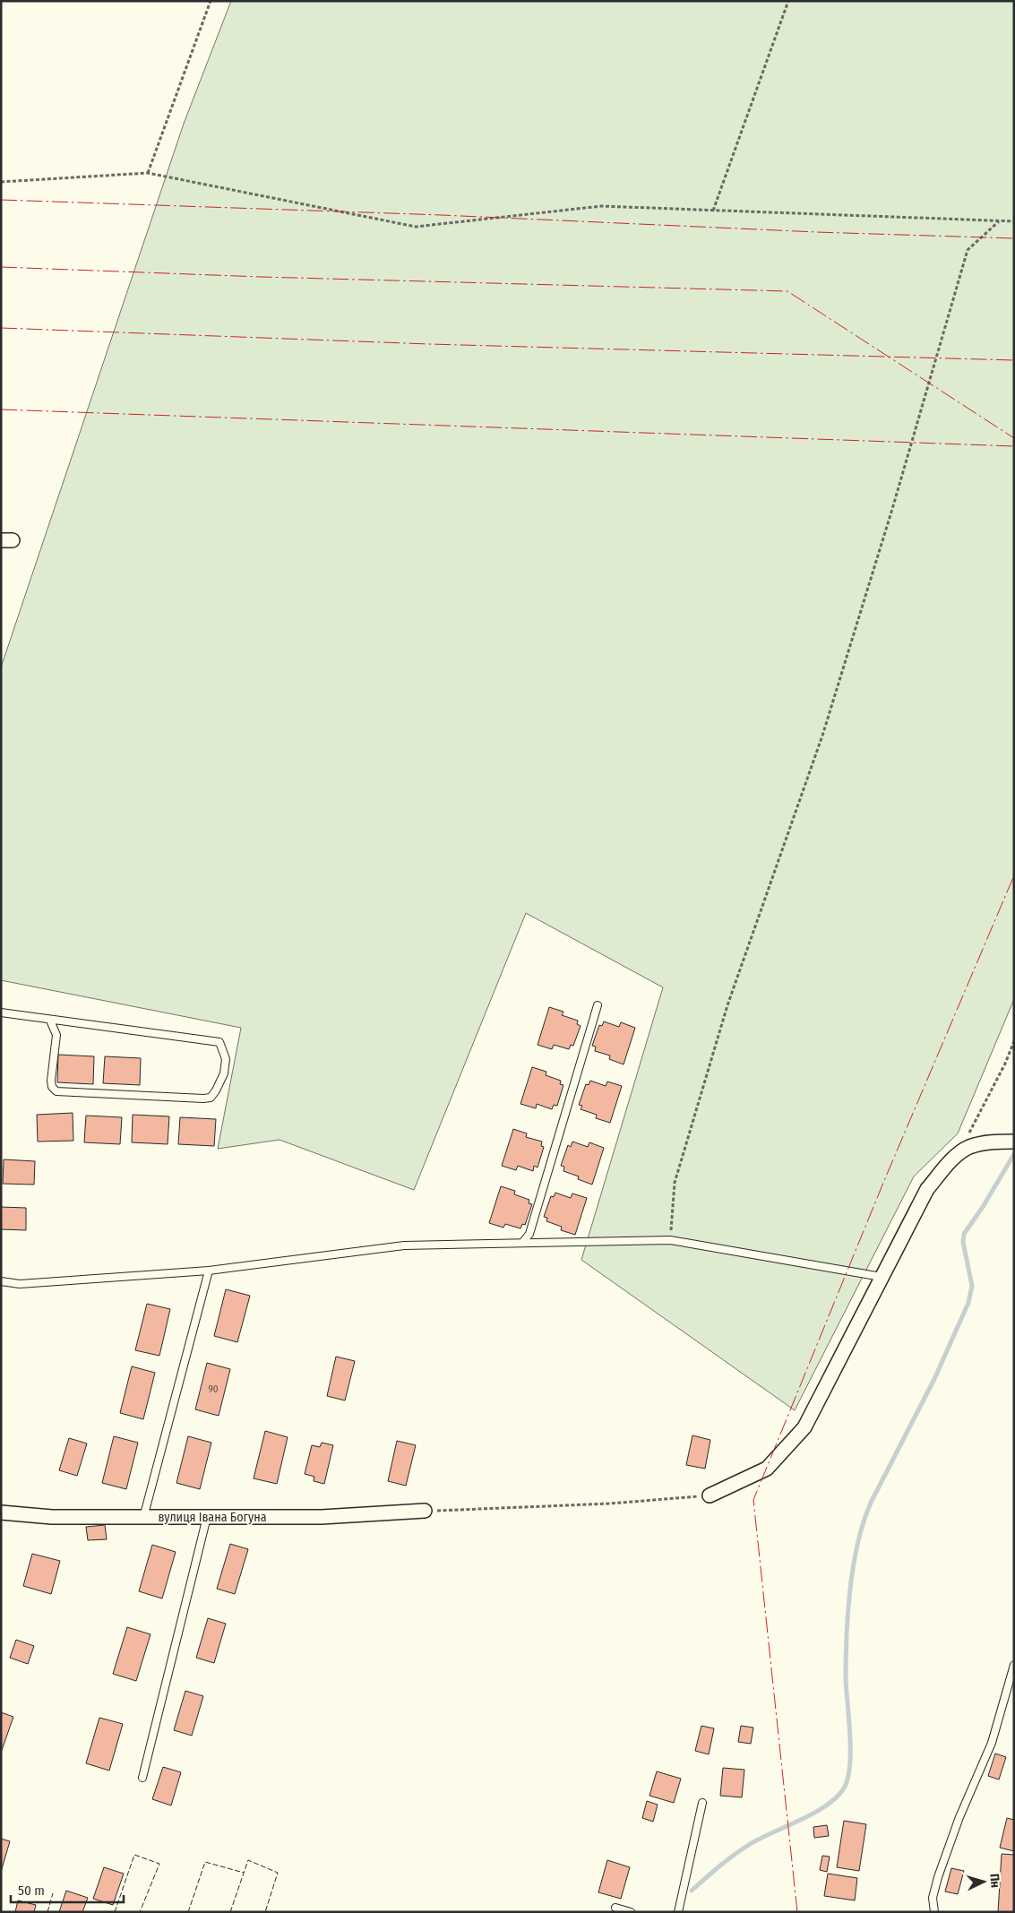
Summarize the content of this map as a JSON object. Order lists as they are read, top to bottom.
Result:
{
  "streets": {
    "street": ["вулиця Івана Богуна"]
  },
  "house_numbers": ["90"],
  "scale_bar": "50 m",
  "north": "right"
}
